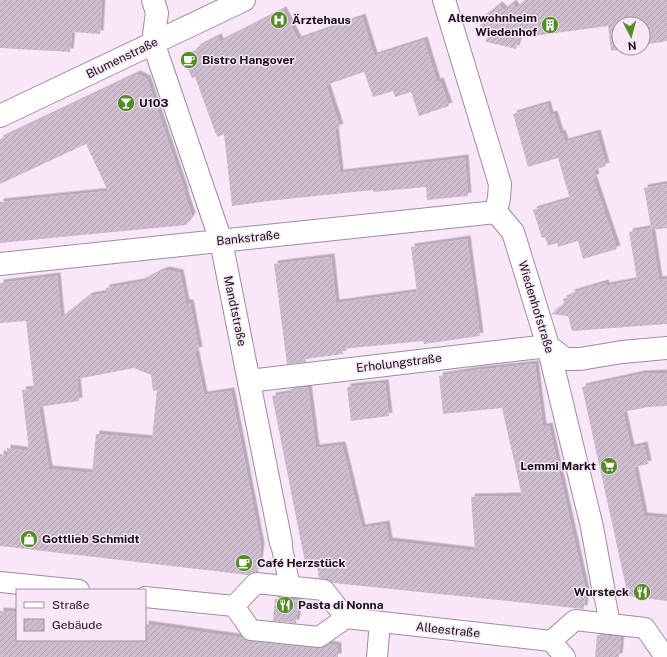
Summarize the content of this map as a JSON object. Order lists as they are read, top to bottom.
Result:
{
  "streets": {
    "street": [
      "Blumenstraße",
      "Bankstraße",
      "Wiedenhofstraße",
      "Mandtstraße",
      "Erholungstraße",
      "Alleestraße"
    ]
  },
  "crossings": [
    ["Blumenstraße", "Mandtstraße"],
    ["Bankstraße", "Wiedenhofstraße"],
    ["Bankstraße", "Mandtstraße"],
    ["Wiedenhofstraße", "Erholungstraße"],
    ["Mandtstraße", "Erholungstraße"]
  ],
  "places": {
    "hospital": ["Ärztehaus"],
    "building": ["Altenwohnheim Wiedenhof"],
    "cafe": ["Bistro Hangover", "Café Herzstück"],
    "bar": ["U103"],
    "supermarket": ["Lemmi Markt"],
    "shop": ["Gottlieb Schmidt"],
    "restaurant": ["Wursteck", "Pasta di Nonna"]
  },
  "legend": ["Straße", "Gebäude"],
  "north": "bottom"
}
